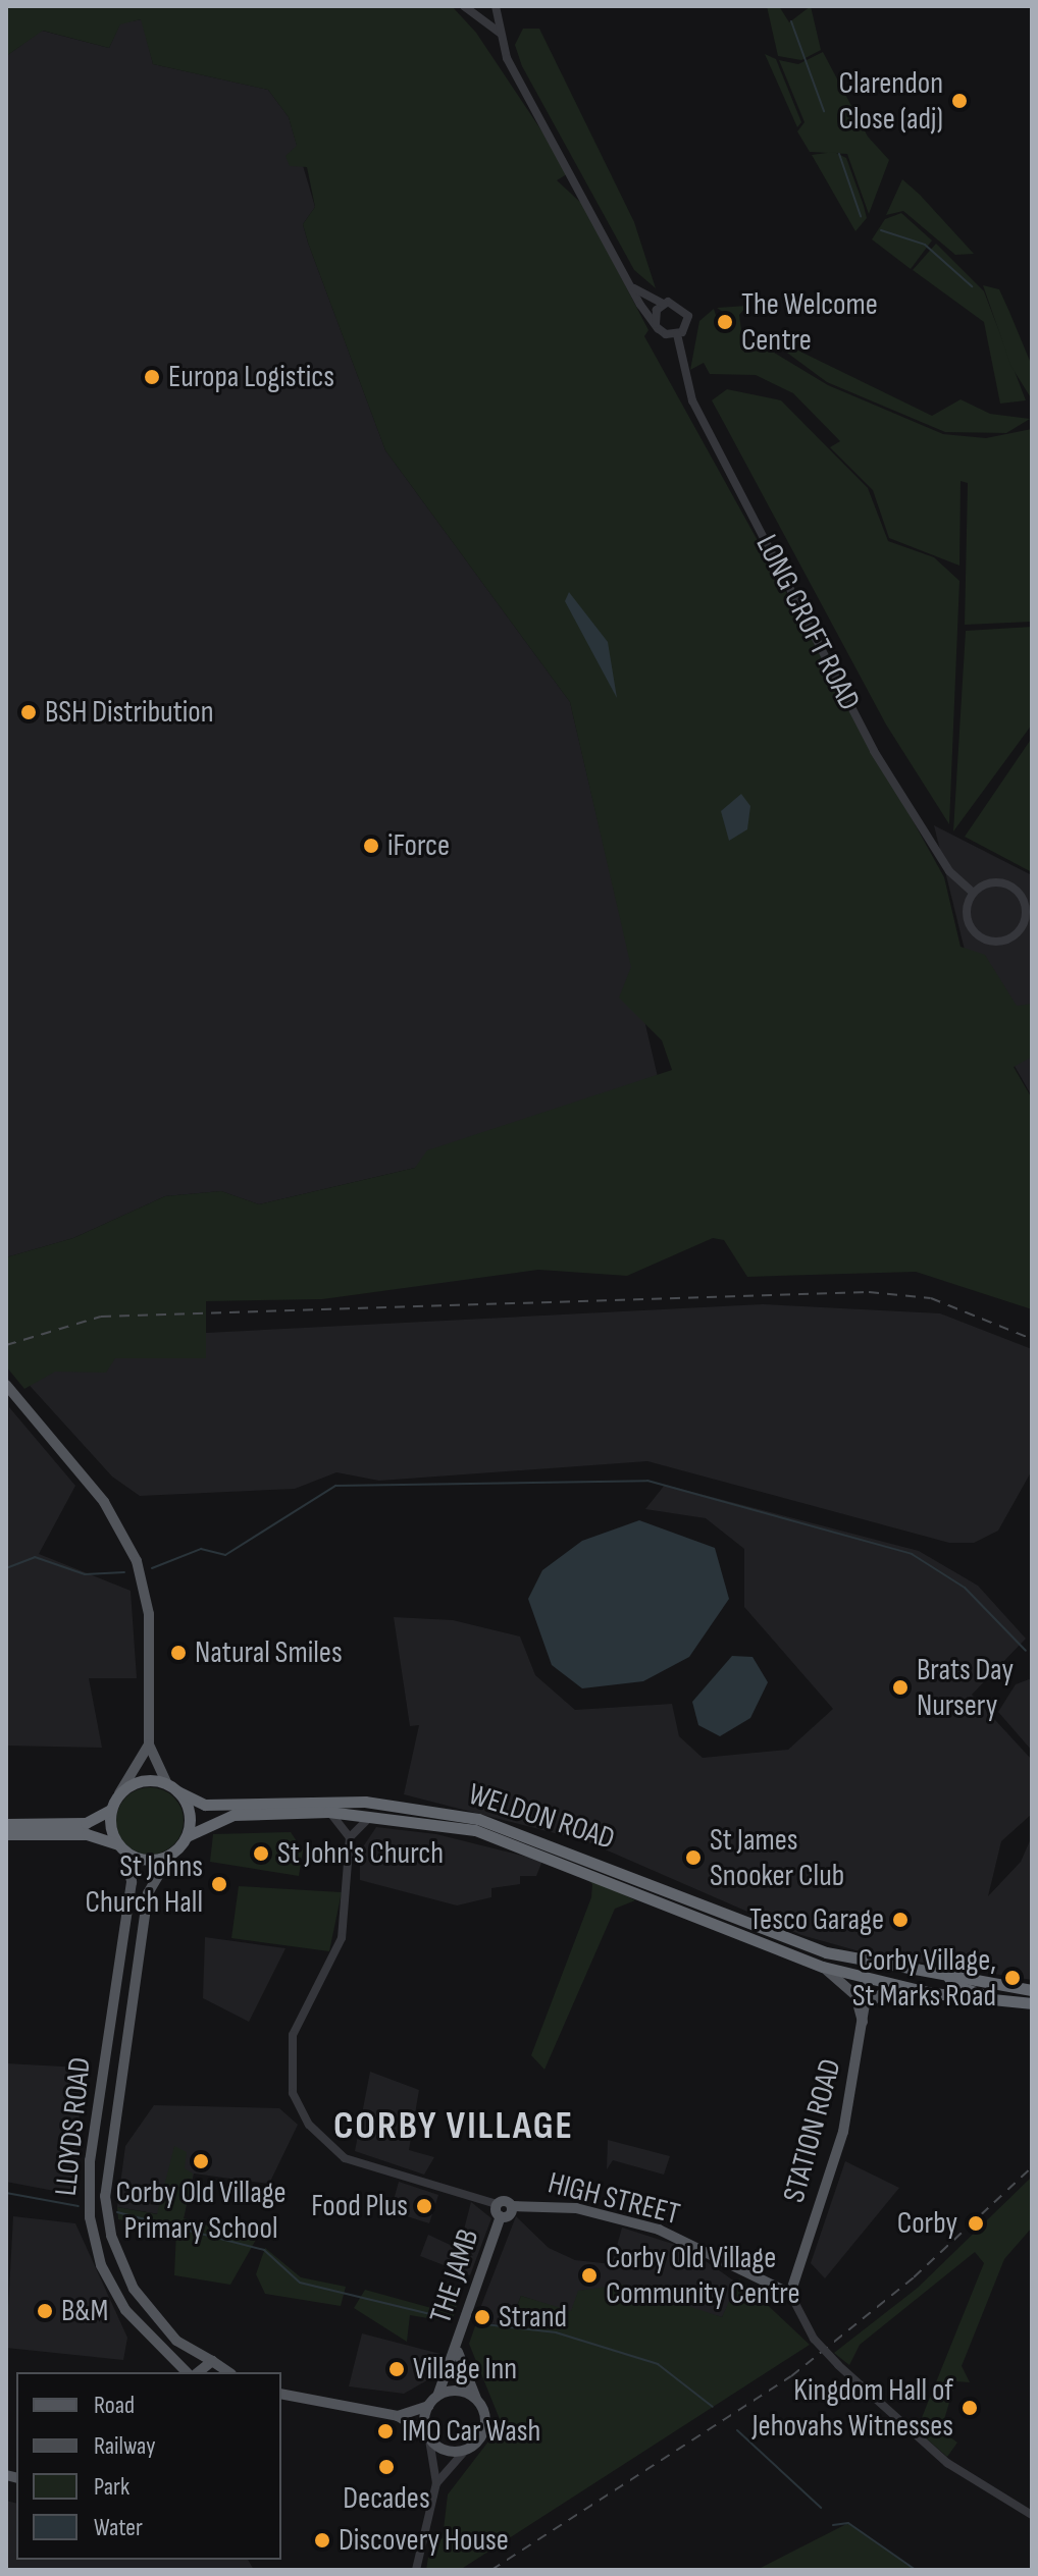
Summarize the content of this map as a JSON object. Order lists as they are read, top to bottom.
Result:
{
  "streets": {
    "highway": ["WELDON ROAD"],
    "main road": [
      "LLOYDS ROAD",
      "STATION ROAD",
      "HIGH STREET",
      "THE JAMB"
    ],
    "street": ["LONG CROFT ROAD"]
  },
  "crossings": [
    ["WELDON ROAD", "LLOYDS ROAD"],
    ["WELDON ROAD", "STATION ROAD"],
    ["STATION ROAD", "HIGH STREET"]
  ],
  "districts": ["CORBY VILLAGE"],
  "places": [
    "Clarendon Close (adj)",
    "The Welcome Centre",
    "Europa Logistics",
    "BSH Distribution",
    "iForce",
    "Natural Smiles",
    "Brats Day Nursery",
    "St John's Church",
    "St James Snooker Club",
    "St Johns Church Hall",
    "Tesco Garage",
    "Corby Village, St Marks Road",
    "Corby Old Village Primary School",
    "Food Plus",
    "Corby",
    "Corby Old Village Community Centre",
    "B&M",
    "Strand",
    "Village Inn",
    "Kingdom Hall of Jehovahs Witnesses",
    "IMO Car Wash",
    "Decades",
    "Discovery House"
  ],
  "legend": [
    "Road",
    "Railway",
    "Park",
    "Water"
  ]
}
